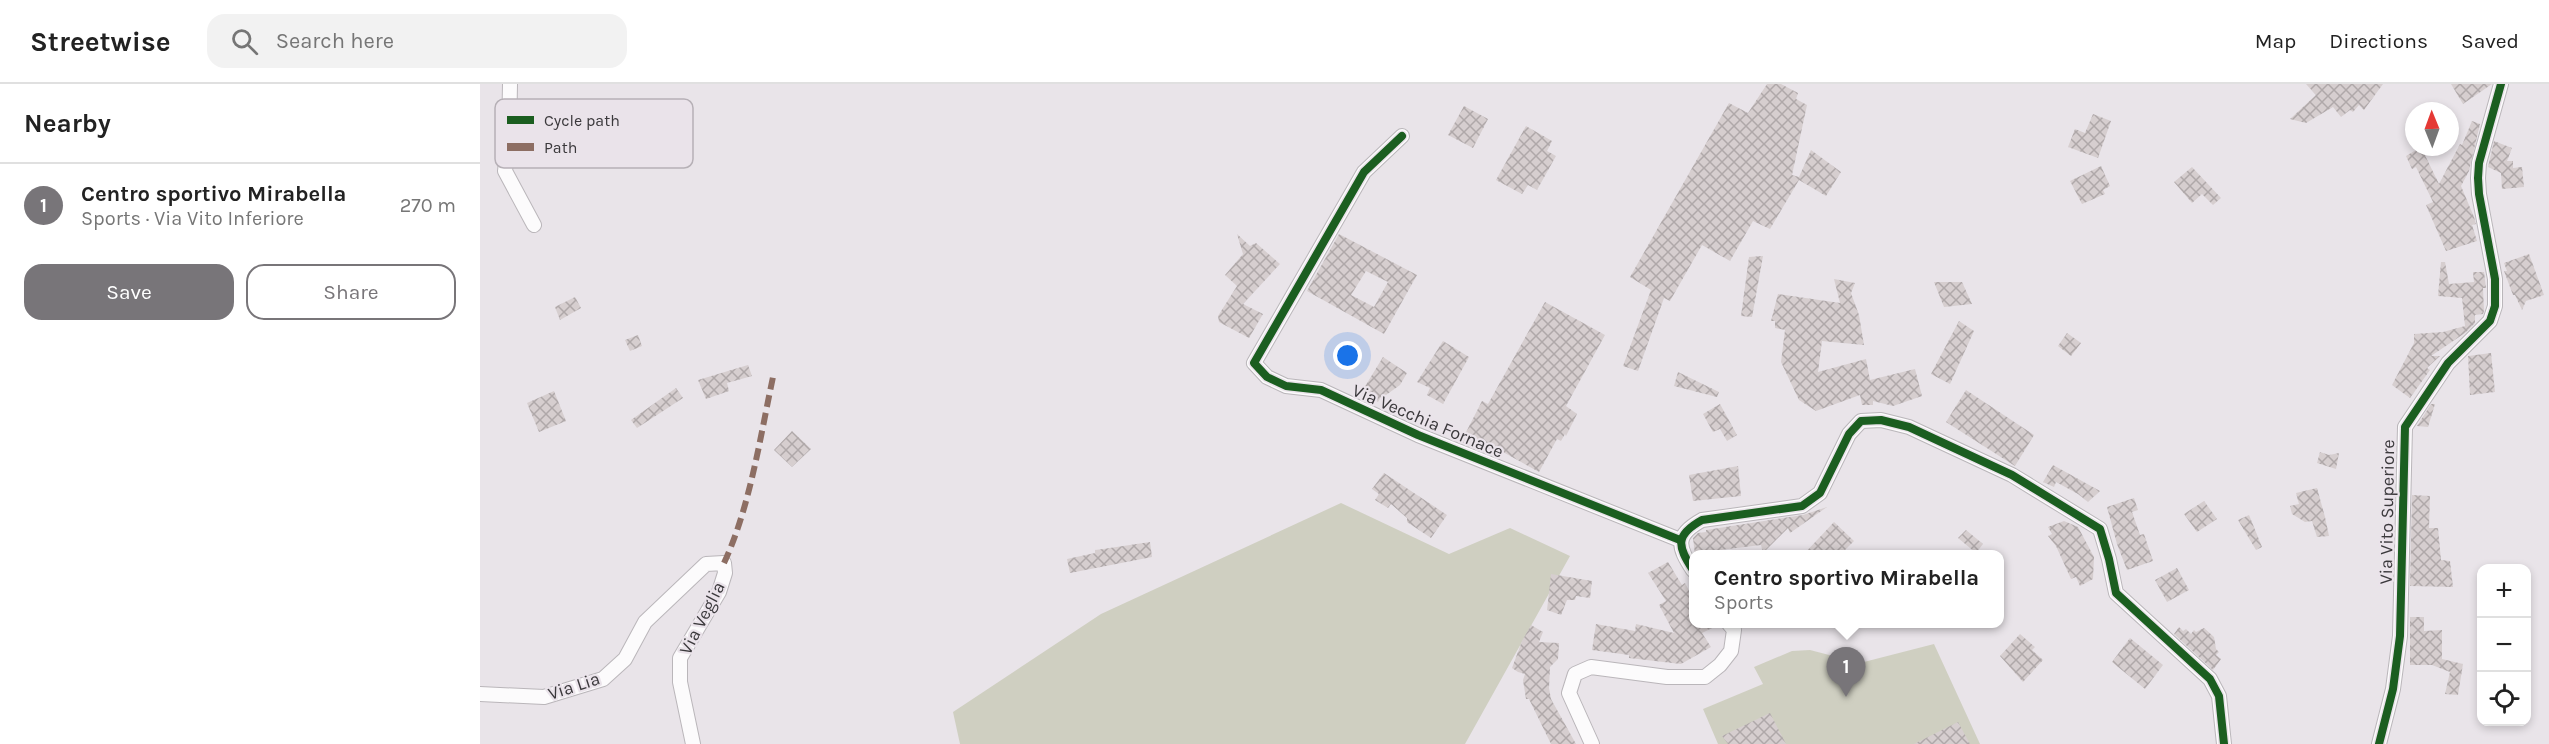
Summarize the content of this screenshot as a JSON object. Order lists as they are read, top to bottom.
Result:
{
  "streets": {
    "street": [
      "Via Vecchia Fornace",
      "Via Vito Superiore",
      "Via Veglia",
      "Via Lia"
    ]
  },
  "crossings": [
    ["Via Veglia", "Via Lia"]
  ],
  "legend": ["Cycle path", "Path"],
  "north": "top",
  "page": {
    "header": "Streetwise",
    "search": "Search here",
    "nav": ["Map", "Directions", "Saved"],
    "heading": "Nearby",
    "list": [
      {
        "mark": "1",
        "name": "Centro sportivo Mirabella",
        "note": "Sports · Via Vito Inferiore",
        "value": "270 m"
      }
    ],
    "buttons": ["Save", "Share"],
    "popup": ["Centro sportivo Mirabella", "Sports"],
    "map_buttons": ["+", "−"],
    "pins": "1"
  }
}
